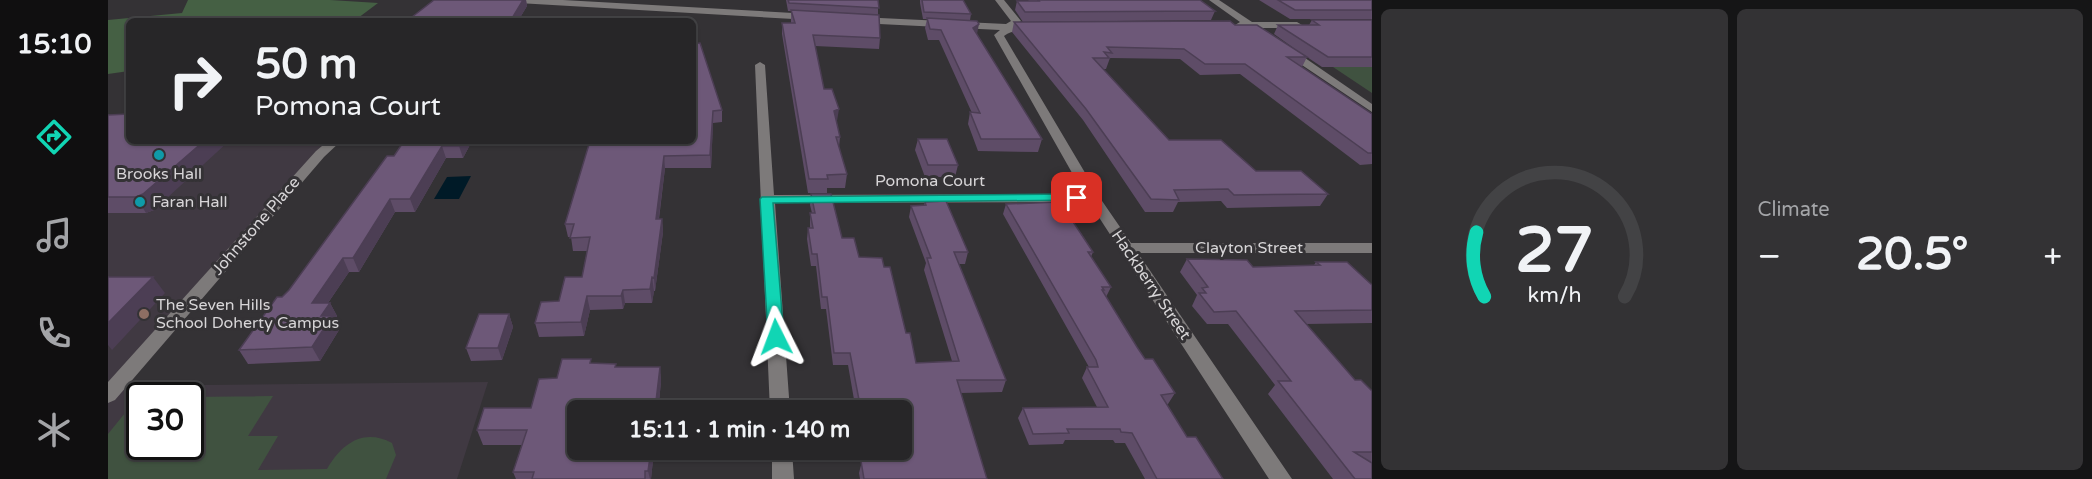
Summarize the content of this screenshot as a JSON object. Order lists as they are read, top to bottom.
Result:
{
  "streets": {
    "street": [
      "Pomona Court",
      "Johnstone Place",
      "Clayton Street",
      "Hackberry Street"
    ]
  },
  "crossings": [
    ["Pomona Court", "Hackberry Street"],
    ["Clayton Street", "Hackberry Street"]
  ],
  "places": ["Brooks Hall", "Faran Hall", "The Seven Hills School Doherty Campus"],
  "page": {
    "tabs": "15:10",
    "tile": "Climate",
    "turn": ["50 m", "Pomona Court"],
    "heat": ["−", "20.5°", "+"],
    "limit": "30",
    "trip": "15:11 · 1 min · 140 m",
    "gauge": ["27", "km/h"]
  }
}
